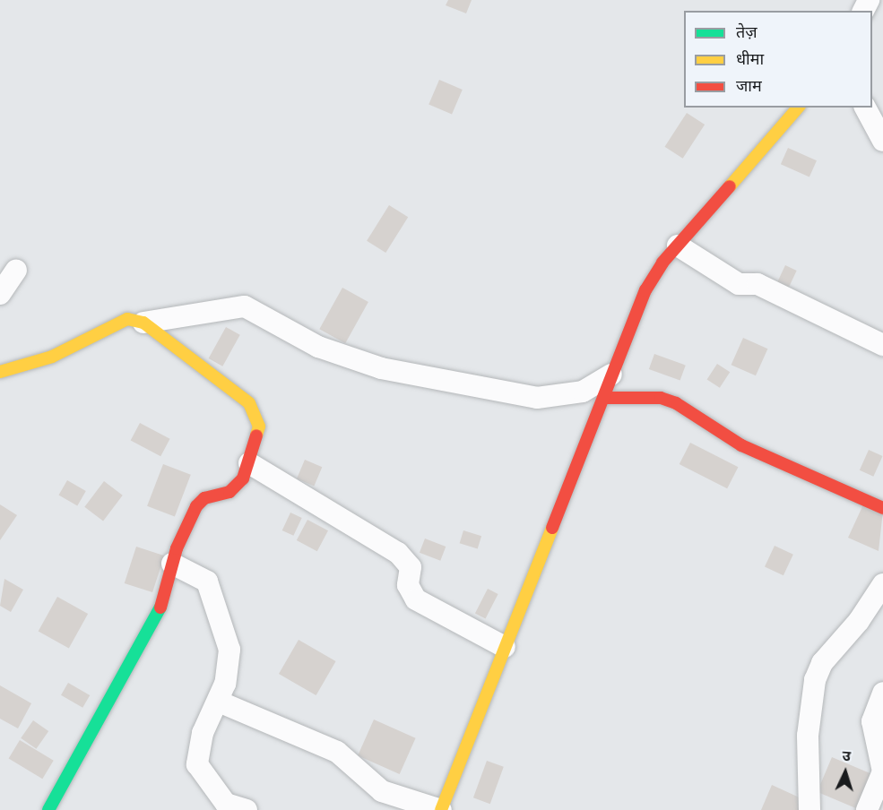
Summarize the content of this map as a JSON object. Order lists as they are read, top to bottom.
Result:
{
  "legend": ["तेज़", "धीमा", "जाम"],
  "north": "top"
}
